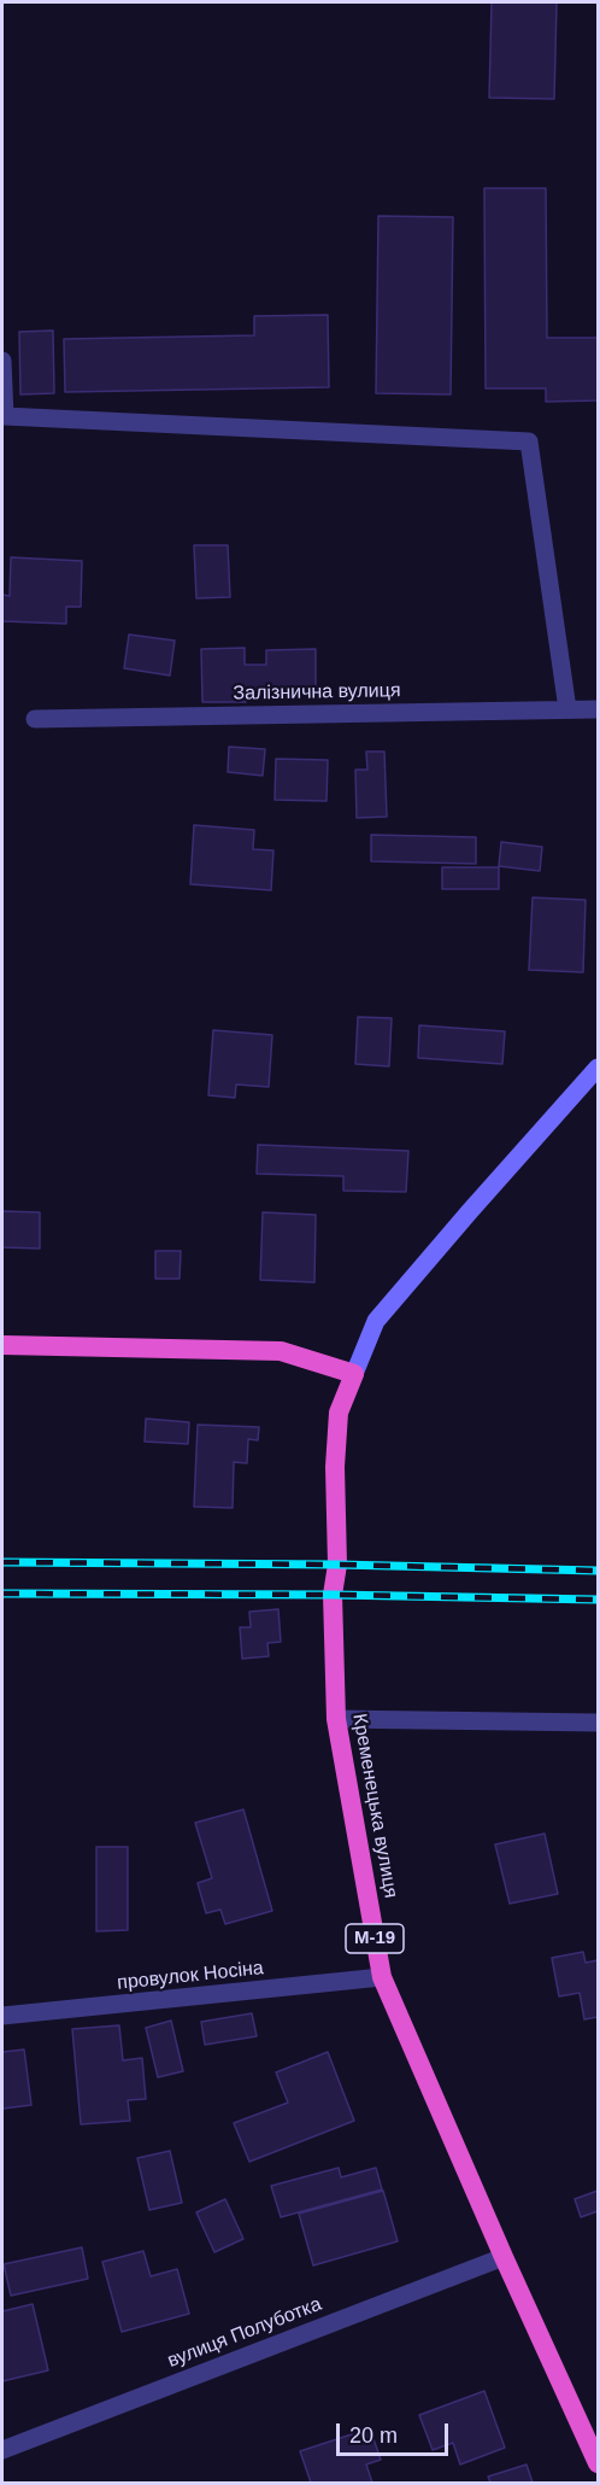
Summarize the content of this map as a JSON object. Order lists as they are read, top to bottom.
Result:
{
  "streets": {
    "highway": ["Кременецька вулиця", "М-19"],
    "street": ["Залізнична вулиця", "провулок Носіна", "вулиця Полуботка"]
  },
  "crossings": [
    ["Кременецька вулиця", "М-19"],
    ["Кременецька вулиця", "провулок Носіна"],
    ["Кременецька вулиця", "вулиця Полуботка"]
  ],
  "scale_bar": "20 m"
}
